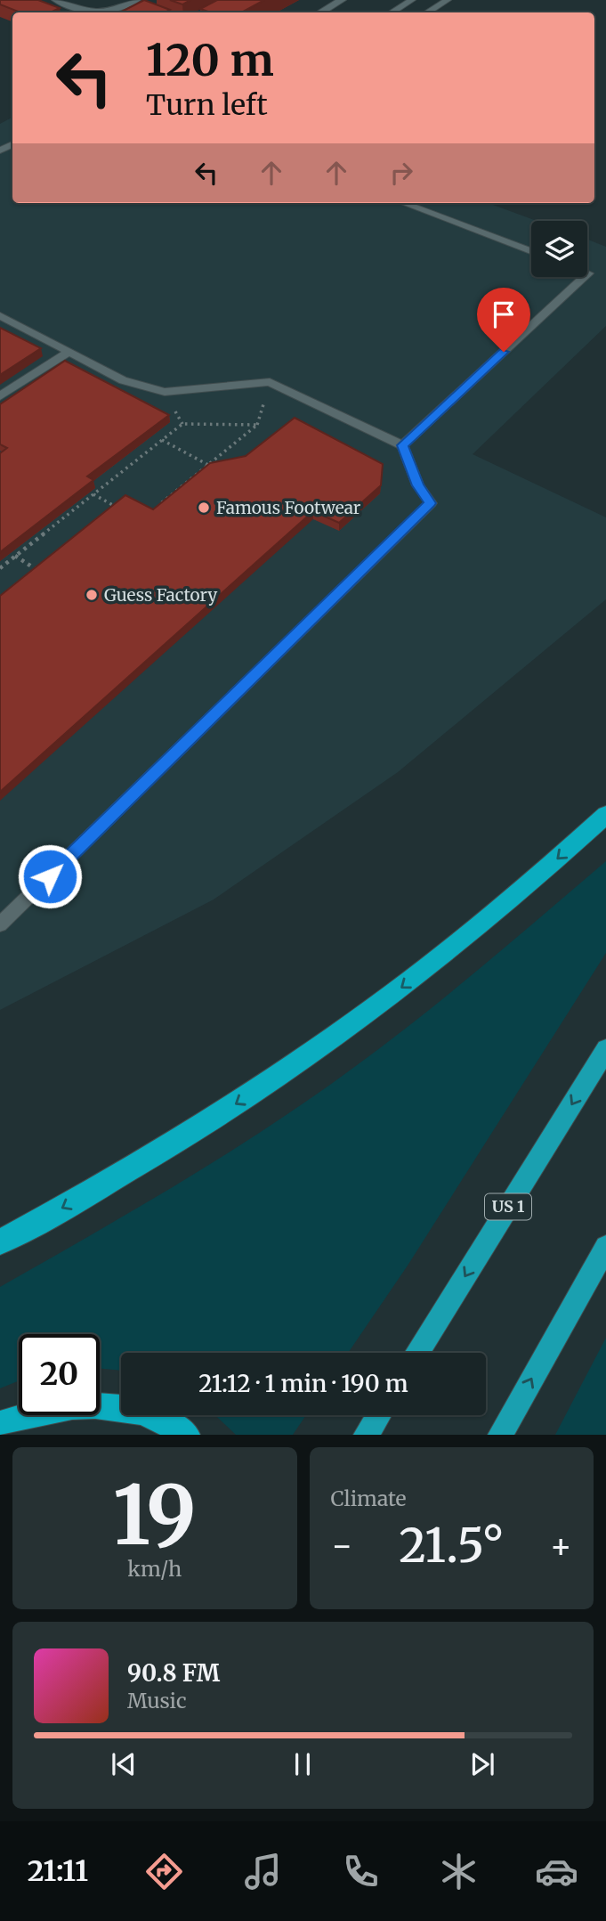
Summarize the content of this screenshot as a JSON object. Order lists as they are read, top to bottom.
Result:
{
  "streets": {
    "highway": ["US 1"]
  },
  "places": ["Famous Footwear", "Guess Factory"],
  "page": {
    "turn": ["120 m", "Turn left"],
    "limit": "20",
    "trip": "21:12 · 1 min · 190 m",
    "tile": [
      ["19", "km/h"],
      "Climate"
    ],
    "heat": ["−", "21.5°", "+"],
    "song": ["90.8 FM", "Music"],
    "tabs": "21:11"
  }
}
